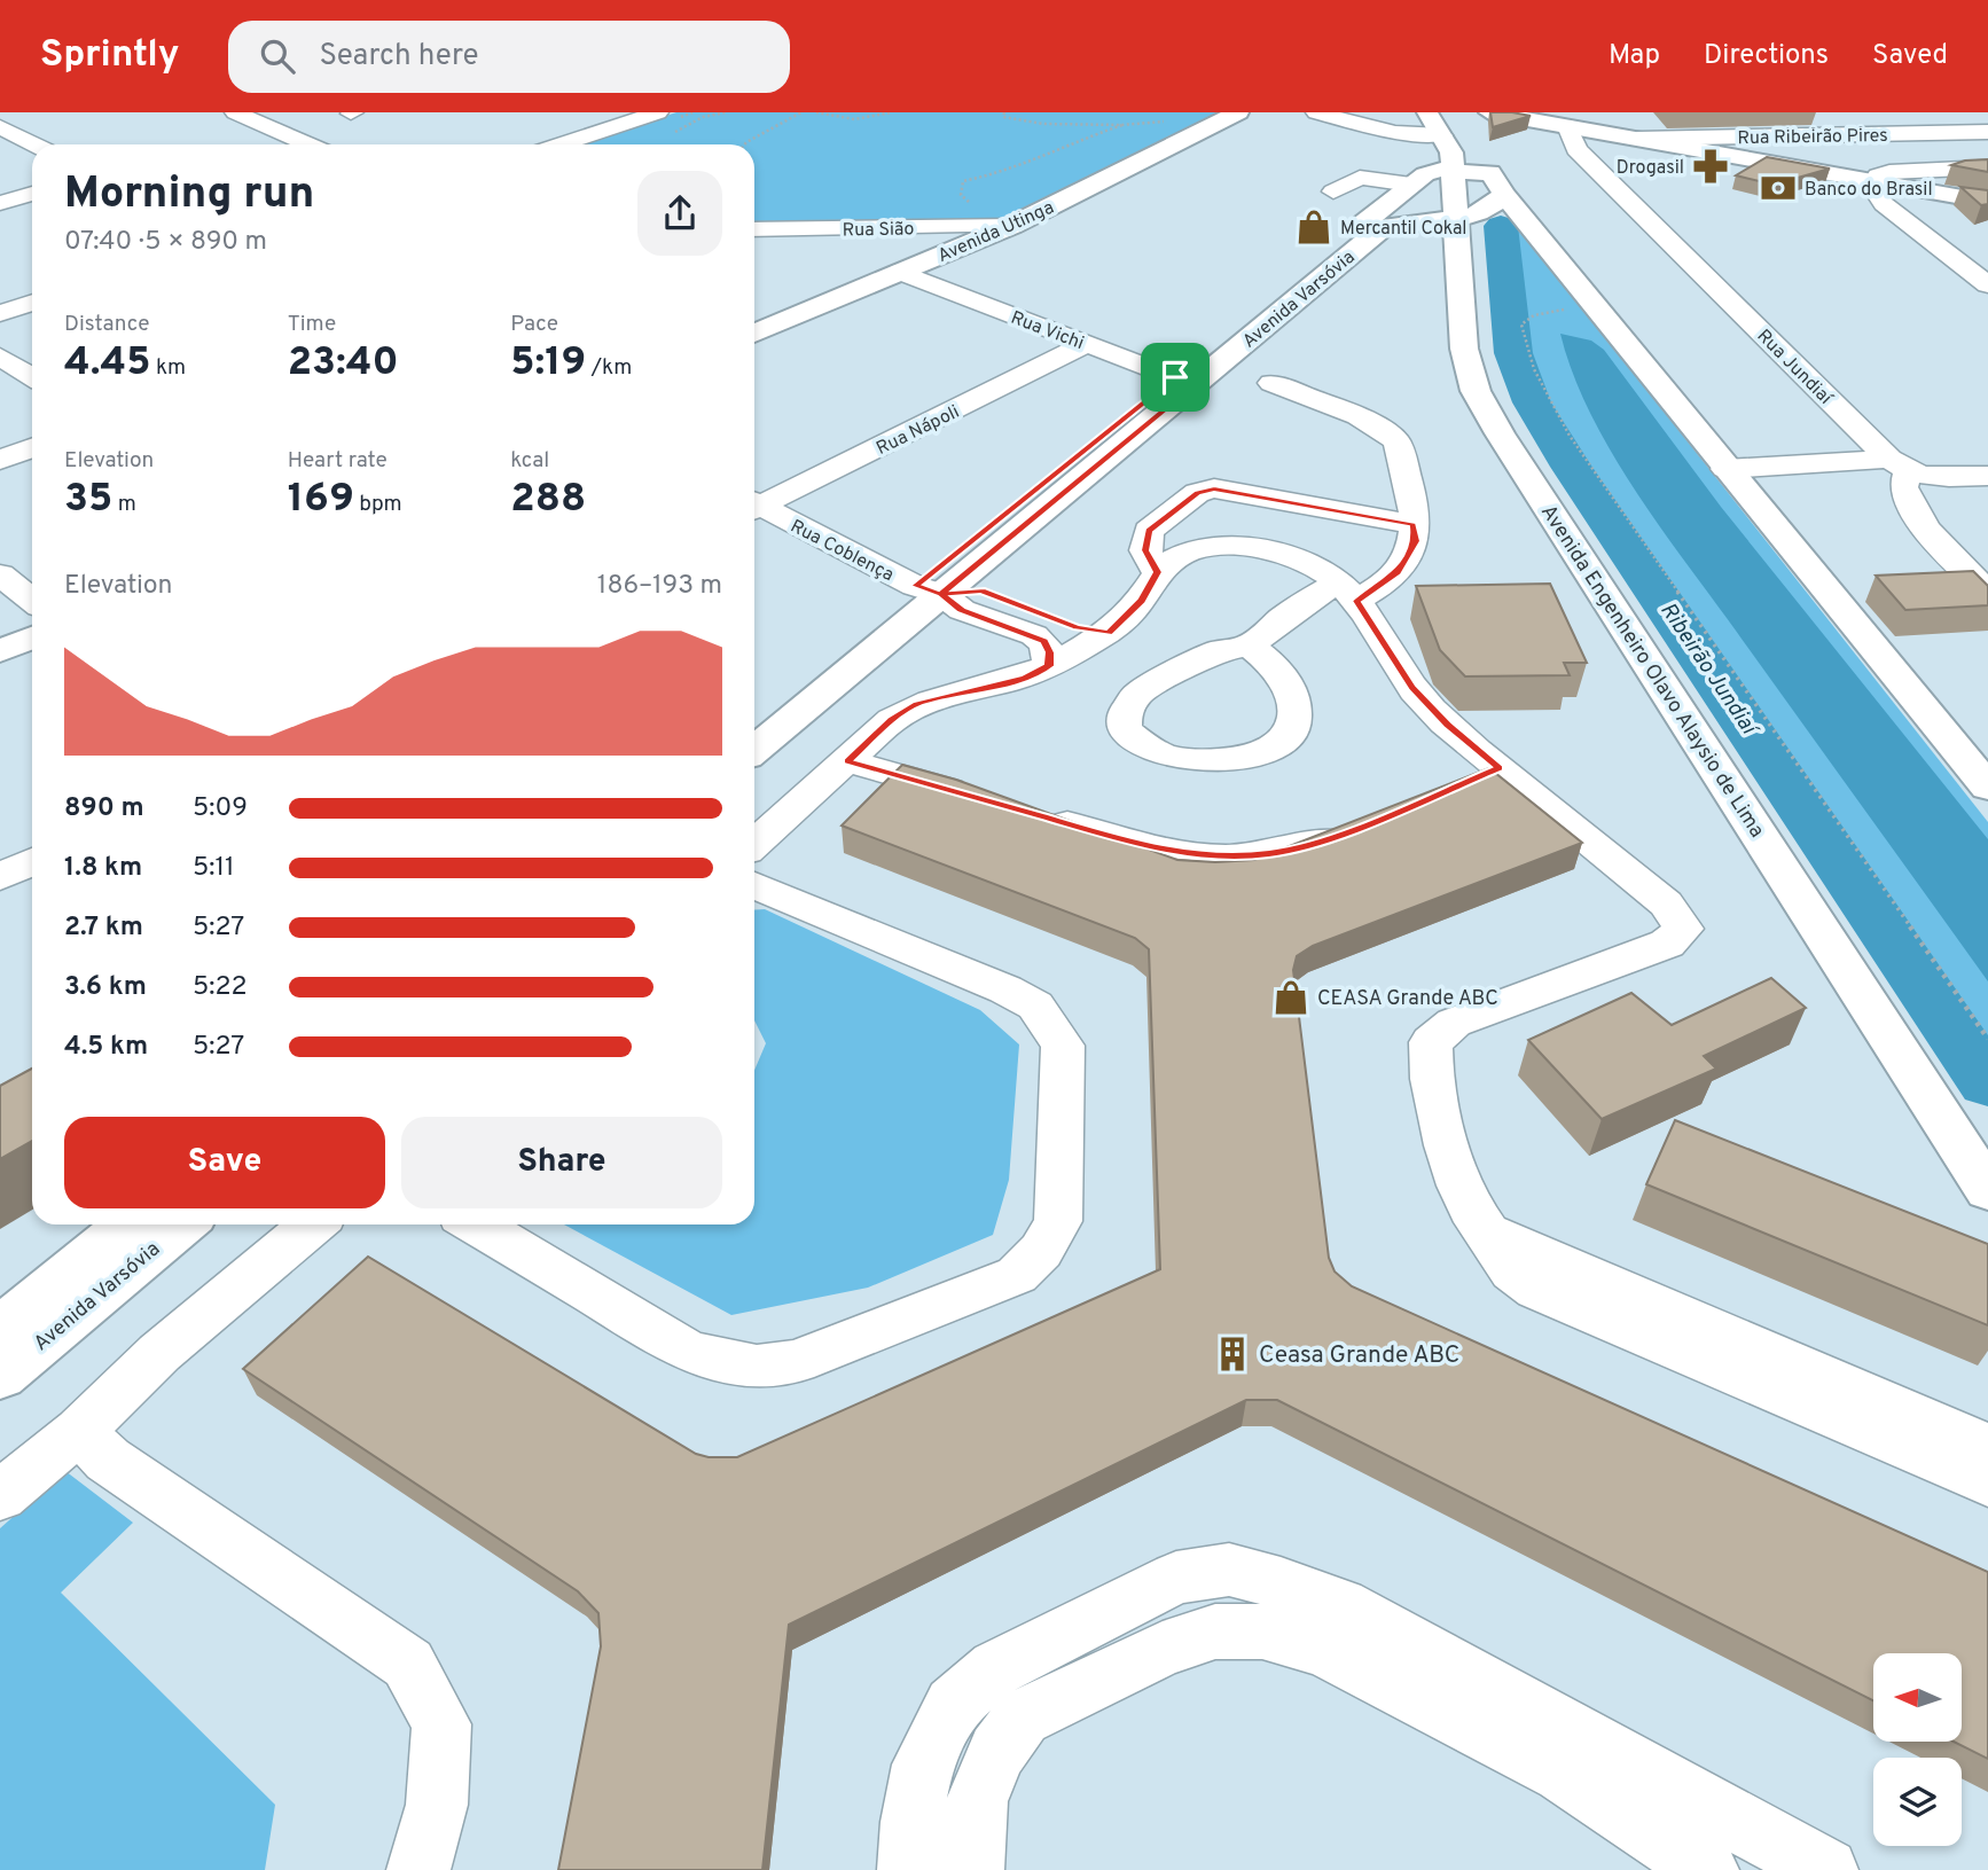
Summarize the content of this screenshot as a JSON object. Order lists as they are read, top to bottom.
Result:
{
  "streets": {
    "main road": ["Avenida Utinga", "Avenida Varsóvia", "Avenida Engenheiro Olavo Alaysio de Lima"],
    "street": [
      "Rua Ribeirão Pires",
      "Rua Sião",
      "Rua Vichi",
      "Rua Jundiaí",
      "Rua Nápoli",
      "Rua Coblença"
    ]
  },
  "crossings": [
    ["Rua Sião", "Avenida Utinga"],
    ["Avenida Utinga", "Rua Vichi"],
    ["Avenida Varsóvia", "Rua Vichi"],
    ["Avenida Varsóvia", "Rua Coblença"],
    ["Avenida Varsóvia", "Avenida Engenheiro Olavo Alaysio de Lima"],
    ["Rua Vichi", "Rua Nápoli"]
  ],
  "water": ["Ribeirão Jundiaí"],
  "places": {
    "pharmacy": ["Drogasil"],
    "bank": ["Banco do Brasil"],
    "shop": ["Mercantil Cokal", "CEASA Grande ABC"],
    "building": ["Ceasa Grande ABC"]
  },
  "north": "left",
  "page": {
    "header": "Sprintly",
    "search": "Search here",
    "nav": ["Map", "Directions", "Saved"],
    "heading": ["Morning run", "07:40 · 5 × 890 m"],
    "stats": [
      ["Distance", "4.45 km"],
      ["Time", "23:40"],
      ["Pace", "5:19 /km"],
      ["Elevation", "35 m"],
      ["Heart rate", "169 bpm"],
      ["kcal", "288"]
    ],
    "chart": ["Elevation", "186–193 m"],
    "list": [
      {
        "name": "890 m",
        "note": "5:09"
      },
      {
        "name": "1.8 km",
        "note": "5:11"
      },
      {
        "name": "2.7 km",
        "note": "5:27"
      },
      {
        "name": "3.6 km",
        "note": "5:22"
      },
      {
        "name": "4.5 km",
        "note": "5:27"
      }
    ],
    "buttons": ["Save", "Share"]
  }
}
